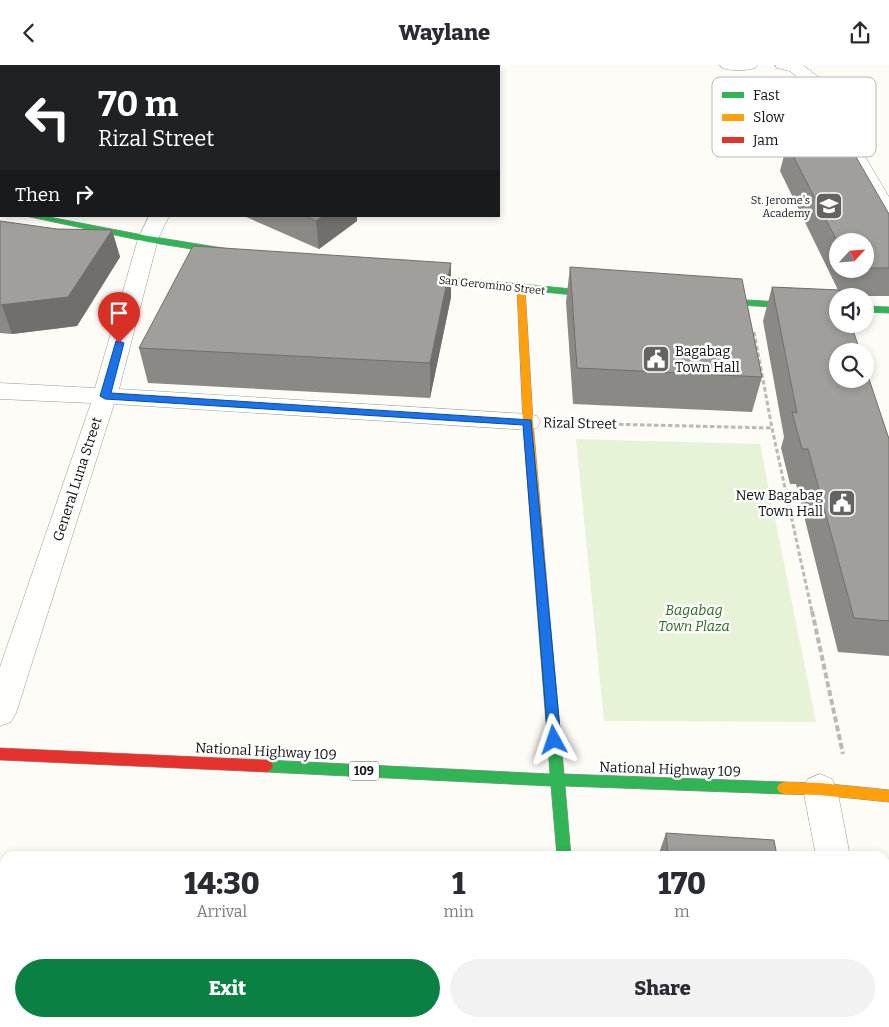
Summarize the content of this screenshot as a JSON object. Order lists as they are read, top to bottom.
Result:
{
  "streets": {
    "street": [
      "San Geromino Street",
      "Rizal Street",
      "General Luna Street",
      "National Highway 109",
      "109"
    ]
  },
  "crossings": [
    ["Rizal Street", "General Luna Street"]
  ],
  "parks": ["Bagabag Town Plaza"],
  "places": {
    "school or university": ["St. Jerome's Academy"],
    "public building": ["Bagabag Town Hall", "New Bagabag Town Hall"]
  },
  "legend": ["Fast", "Slow", "Jam"],
  "north": "top right",
  "page": {
    "header": "Waylane",
    "turn": ["70 m", "Rizal Street"],
    "then": "Then",
    "eta": [
      "14:30",
      "Arrival",
      "1",
      "min",
      "170",
      "m"
    ],
    "buttons": ["Exit", "Share"]
  }
}
